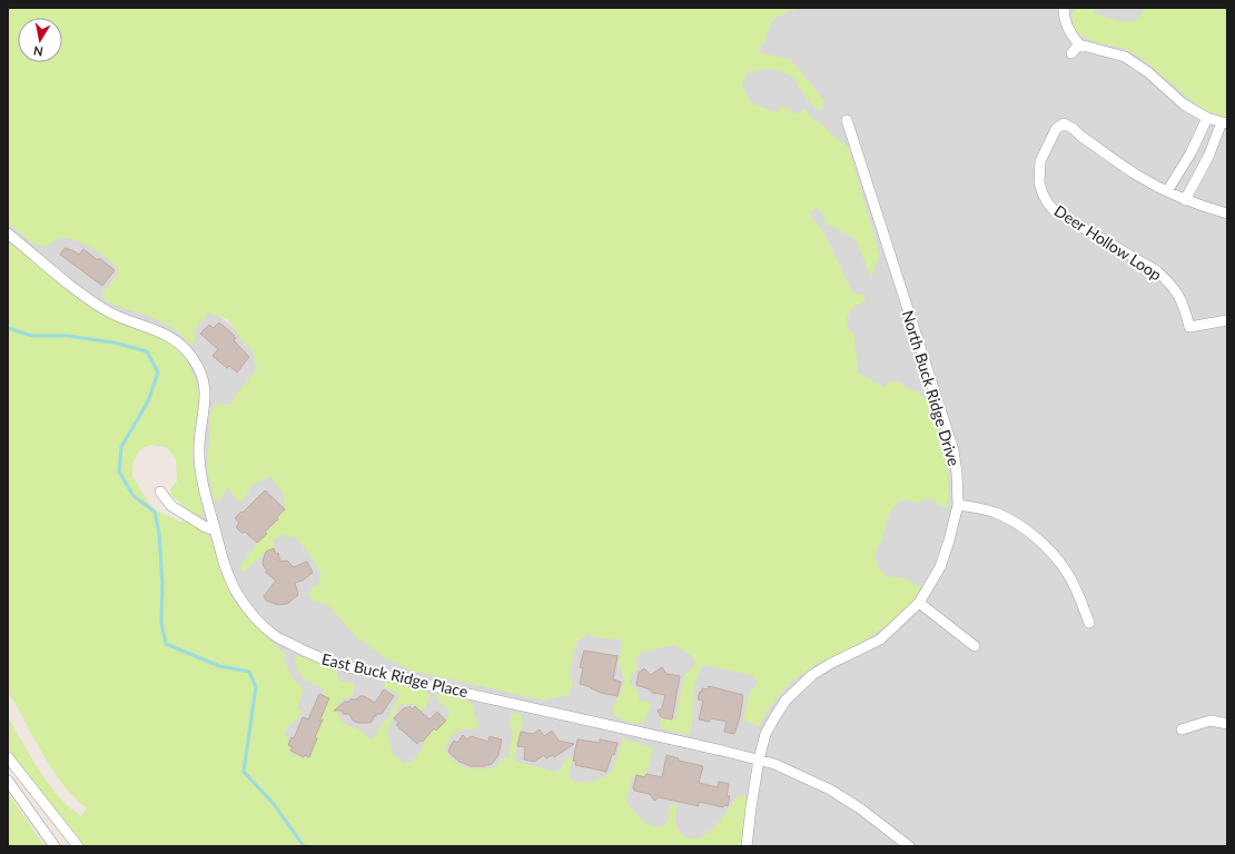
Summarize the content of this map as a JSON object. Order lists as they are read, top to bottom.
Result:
{
  "streets": {
    "street": ["Deer Hollow Loop", "North Buck Ridge Drive", "East Buck Ridge Place"]
  },
  "crossings": [
    ["North Buck Ridge Drive", "East Buck Ridge Place"]
  ],
  "north": "bottom"
}
